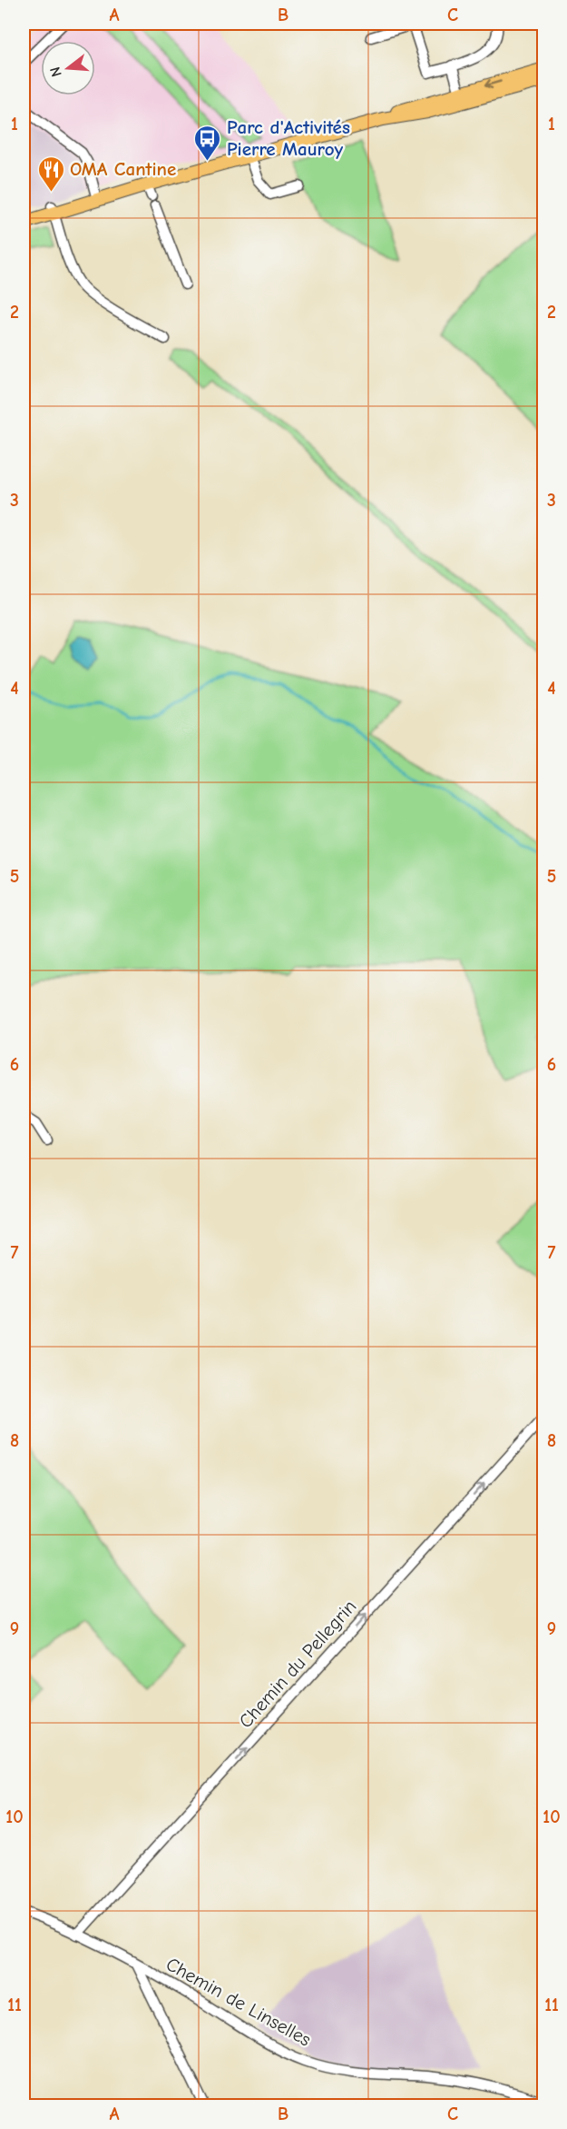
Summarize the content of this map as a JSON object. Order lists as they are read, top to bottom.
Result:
{
  "streets": {
    "street": ["Chemin du Pellegrin", "Chemin de Linselles"]
  },
  "crossings": [
    ["Chemin du Pellegrin", "Chemin de Linselles"]
  ],
  "one_way": ["Chemin du Pellegrin"],
  "places": {
    "bus stop": ["Parc d'Activités Pierre Mauroy"],
    "restaurant": ["OMA Cantine"]
  },
  "north": "left",
  "grid": {
    "columns": ["A", "B", "C"],
    "rows": [
      "1",
      "2",
      "3",
      "4",
      "5",
      "6",
      "7",
      "8",
      "9",
      "10",
      "11"
    ]
  }
}
